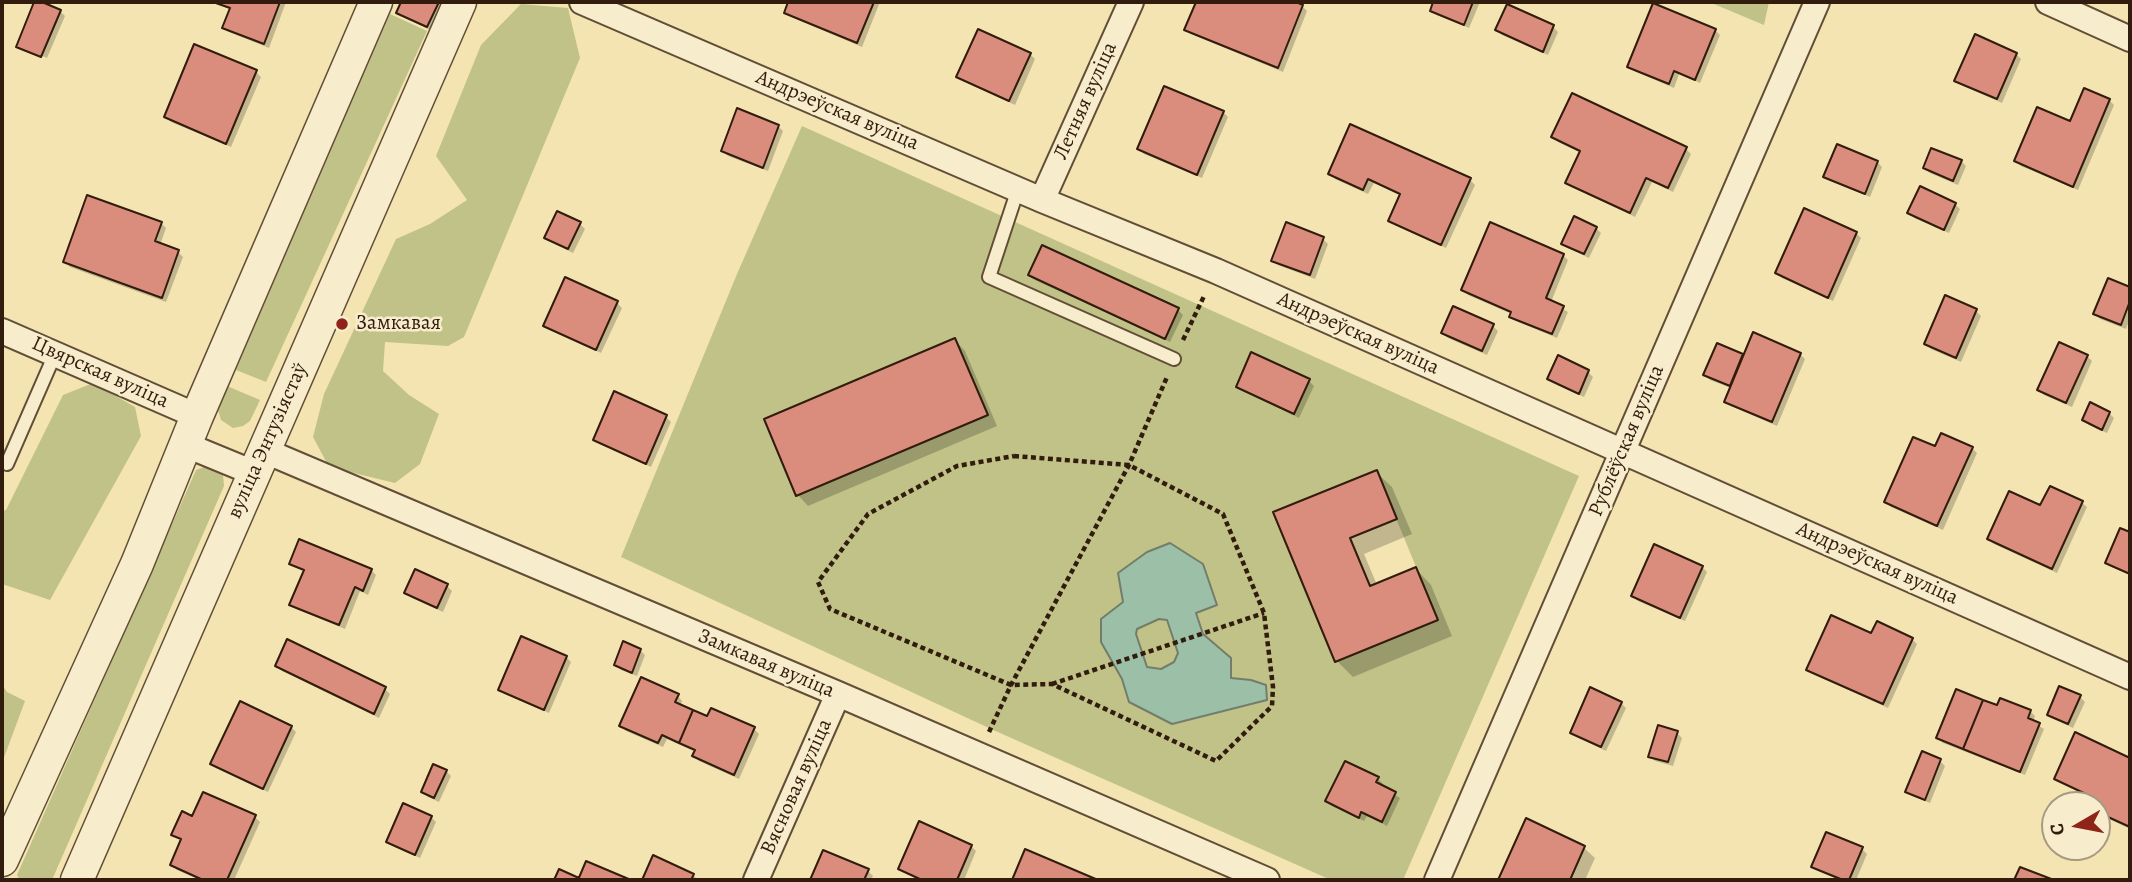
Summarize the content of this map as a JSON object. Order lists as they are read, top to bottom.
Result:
{
  "streets": {
    "street": [
      "Летняя вуліца",
      "Андрэеўская вуліца",
      "Цвярская вуліца",
      "вуліца Энтузіястаў",
      "Рублёўская вуліца",
      "Замкавая вуліца",
      "Вясновая вуліца"
    ]
  },
  "crossings": [
    ["Летняя вуліца", "Андрэеўская вуліца"],
    ["Андрэеўская вуліца", "Рублёўская вуліца"],
    ["вуліца Энтузіястаў", "Замкавая вуліца"],
    ["Замкавая вуліца", "Вясновая вуліца"]
  ],
  "places": ["Замкавая"],
  "north": "left"
}
